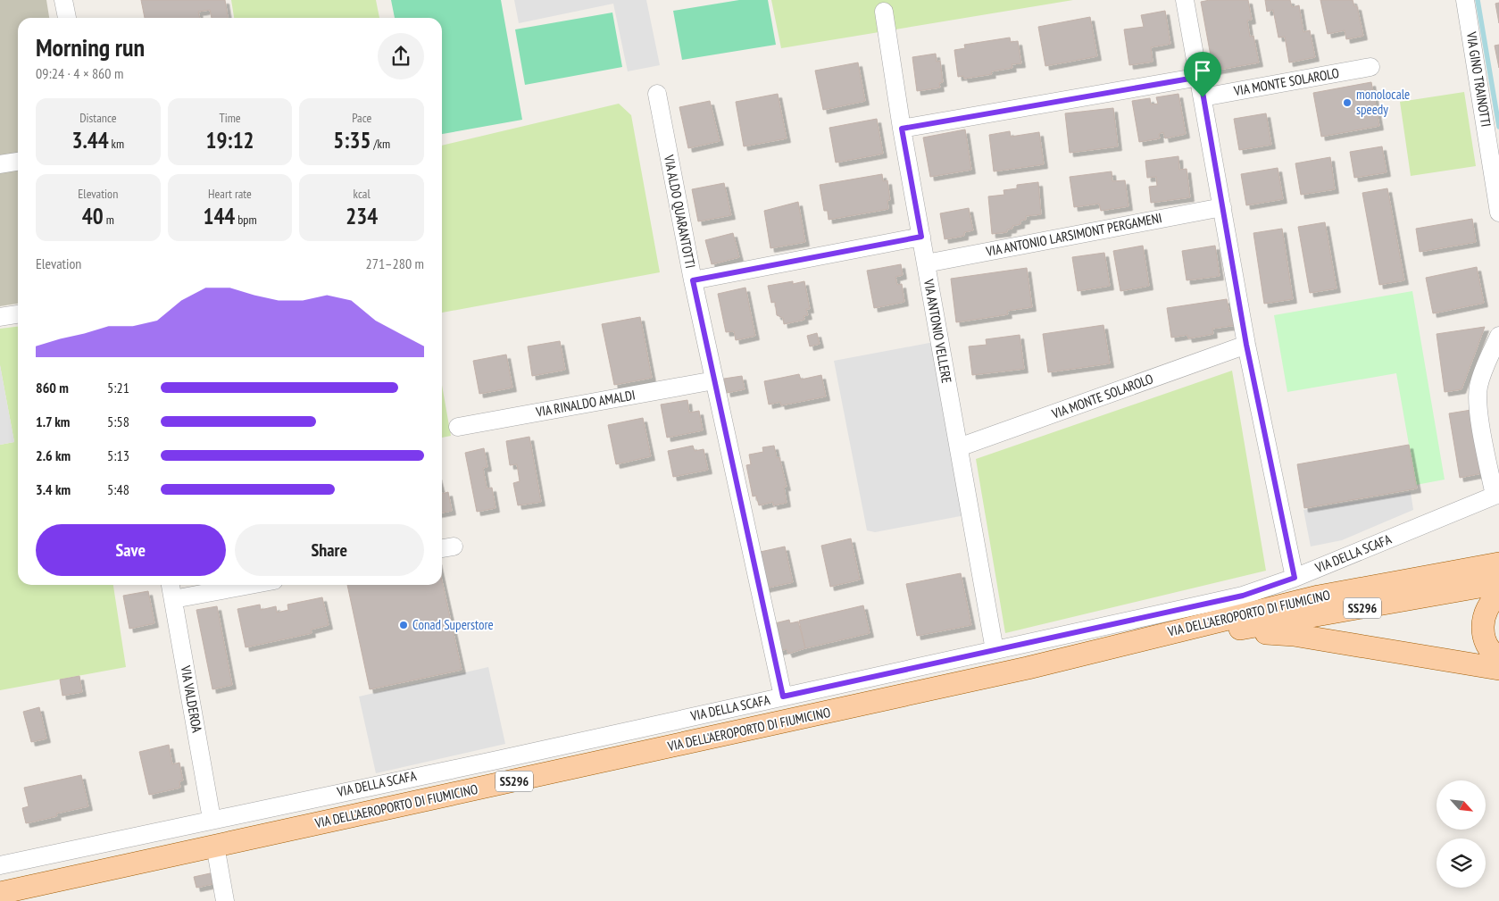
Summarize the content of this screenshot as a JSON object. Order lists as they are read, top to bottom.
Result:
{
  "streets": {
    "main road": ["SS296", "VIA DELL'AEROPORTO DI FIUMICINO"],
    "street": [
      "VIA GINO TRAINOTTI",
      "VIA MONTE SOLAROLO",
      "VIA ALDO QUARANTOTTI",
      "VIA ANTONIO LARSIMONT PERGAMENI",
      "VIA ANTONIO VELLERE",
      "VIA RINALDO AMALDI",
      "VIA DELLA SCAFA",
      "VIA VALDEROA"
    ]
  },
  "crossings": [
    ["VIA MONTE SOLAROLO", "VIA ANTONIO VELLERE"],
    ["VIA ALDO QUARANTOTTI", "VIA RINALDO AMALDI"],
    ["VIA ALDO QUARANTOTTI", "VIA DELLA SCAFA"],
    ["VIA ANTONIO LARSIMONT PERGAMENI", "VIA ANTONIO VELLERE"],
    ["VIA ANTONIO VELLERE", "VIA DELLA SCAFA"],
    ["VIA DELLA SCAFA", "VIA VALDEROA"]
  ],
  "places": ["monolocale speedy", "Conad Superstore"],
  "north": "bottom right",
  "page": {
    "heading": ["Morning run", "09:24 · 4 × 860 m"],
    "stats": [
      ["Distance", "3.44 km"],
      ["Time", "19:12"],
      ["Pace", "5:35 /km"],
      ["Elevation", "40 m"],
      ["Heart rate", "144 bpm"],
      ["kcal", "234"]
    ],
    "chart": ["Elevation", "271–280 m"],
    "list": [
      {
        "name": "860 m",
        "note": "5:21"
      },
      {
        "name": "1.7 km",
        "note": "5:58"
      },
      {
        "name": "2.6 km",
        "note": "5:13"
      },
      {
        "name": "3.4 km",
        "note": "5:48"
      }
    ],
    "buttons": ["Save", "Share"]
  }
}
